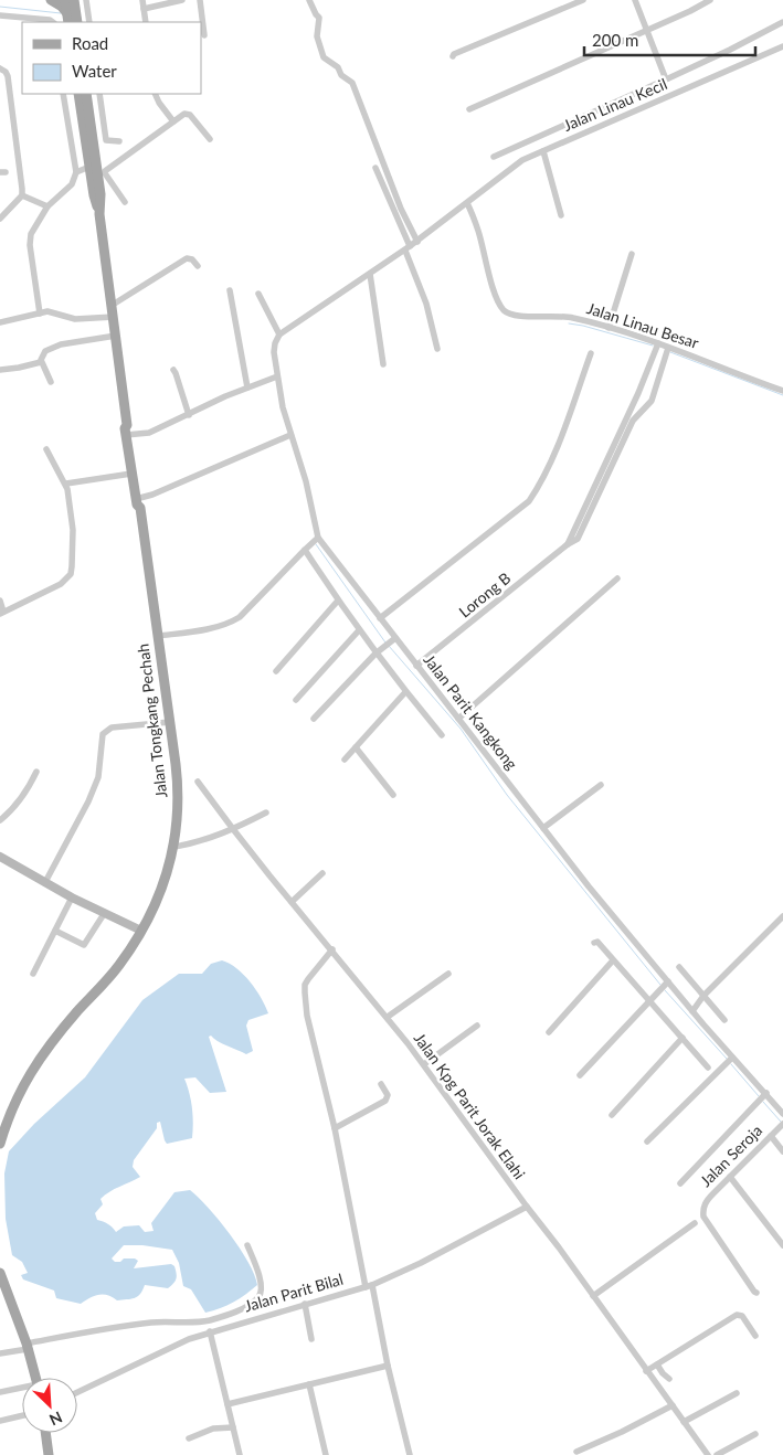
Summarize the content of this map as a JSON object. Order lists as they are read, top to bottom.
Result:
{
  "streets": {
    "main road": ["Jalan Tongkang Pechah"],
    "street": [
      "Jalan Linau Kecil",
      "Jalan Linau Besar",
      "Lorong B",
      "Jalan Parit Kangkong",
      "Jalan Kpg Parit Jorak Elahi",
      "Jalan Seroja",
      "Jalan Parit Bilal"
    ]
  },
  "crossings": [
    ["Jalan Linau Kecil", "Jalan Linau Besar"],
    ["Lorong B", "Jalan Parit Kangkong"],
    ["Jalan Kpg Parit Jorak Elahi", "Jalan Parit Bilal"]
  ],
  "legend": ["Road", "Water"],
  "scale_bar": "200 m",
  "north": "bottom right"
}
